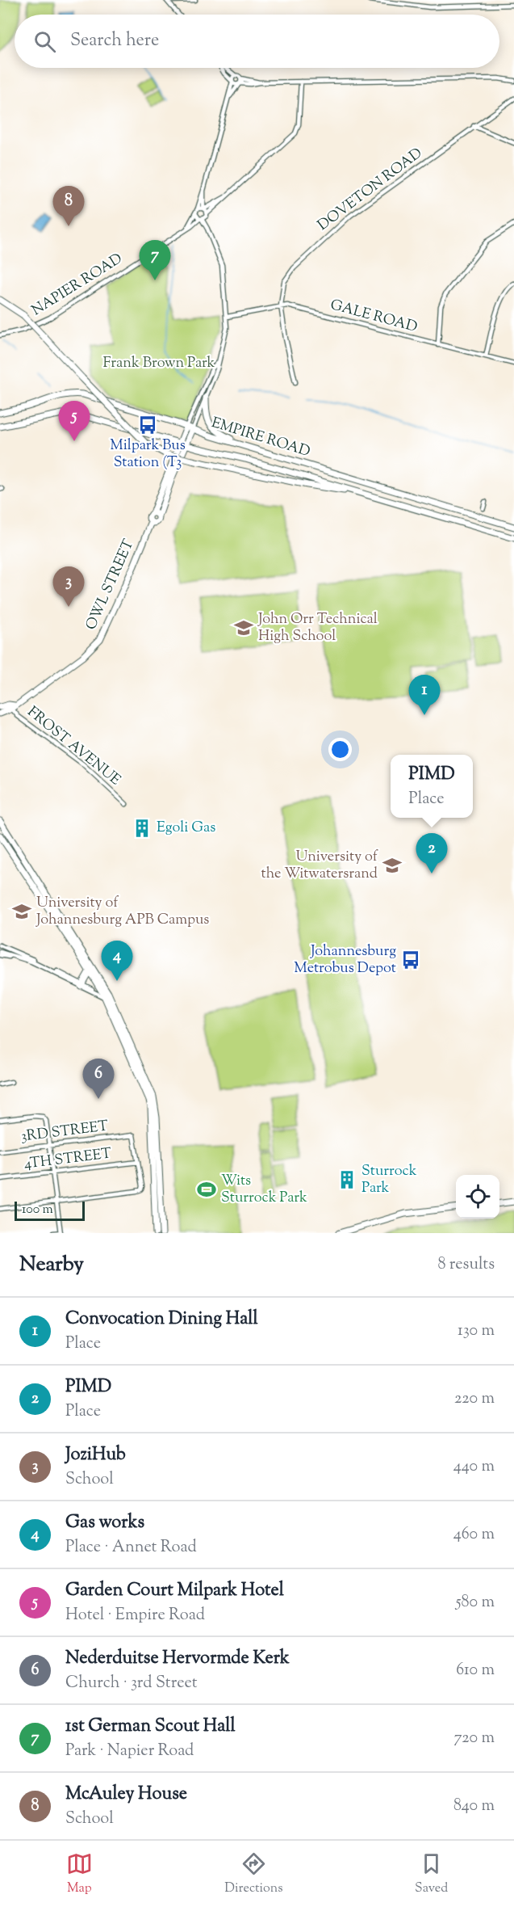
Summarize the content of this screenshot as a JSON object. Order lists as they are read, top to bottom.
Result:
{
  "streets": {
    "main road": ["EMPIRE ROAD", "OWL STREET"],
    "street": [
      "DOVETON ROAD",
      "NAPIER ROAD",
      "GALE ROAD",
      "FROST AVENUE",
      "3RD STREET",
      "4TH STREET"
    ]
  },
  "crossings": [
    ["DOVETON ROAD", "GALE ROAD"],
    ["OWL STREET", "FROST AVENUE"],
    ["3RD STREET", "4TH STREET"]
  ],
  "parks": ["Frank Brown Park"],
  "places": {
    "bus stop": ["Milpark Bus Station (T3", "Johannesburg Metrobus Depot"],
    "school or university": ["John Orr Technical High School", "University of the Witwatersrand", "University of Johannesburg APB Campus"],
    "building": ["Egoli Gas", "Sturrock Park"],
    "sports": ["Wits Sturrock Park"]
  },
  "scale_bar": "100 m",
  "page": {
    "search": "Search here",
    "pins": [
      "8",
      "7",
      "5",
      "3",
      "1",
      "2",
      "4",
      "6"
    ],
    "popup": ["PIMD", "Place"],
    "scale": "100 m",
    "heading": ["Nearby", "8 results"],
    "list": [
      {
        "mark": "1",
        "name": "Convocation Dining Hall",
        "note": "Place",
        "value": "130 m"
      },
      {
        "mark": "2",
        "name": "PIMD",
        "note": "Place",
        "value": "220 m"
      },
      {
        "mark": "3",
        "name": "JoziHub",
        "note": "School",
        "value": "440 m"
      },
      {
        "mark": "4",
        "name": "Gas works",
        "note": "Place · Annet Road",
        "value": "460 m"
      },
      {
        "mark": "5",
        "name": "Garden Court Milpark Hotel",
        "note": "Hotel · Empire Road",
        "value": "580 m"
      },
      {
        "mark": "6",
        "name": "Nederduitse Hervormde Kerk",
        "note": "Church · 3rd Street",
        "value": "610 m"
      },
      {
        "mark": "7",
        "name": "1st German Scout Hall",
        "note": "Park · Napier Road",
        "value": "720 m"
      },
      {
        "mark": "8",
        "name": "McAuley House",
        "note": "School",
        "value": "840 m"
      }
    ],
    "nav": ["Map", "Directions", "Saved"]
  }
}
